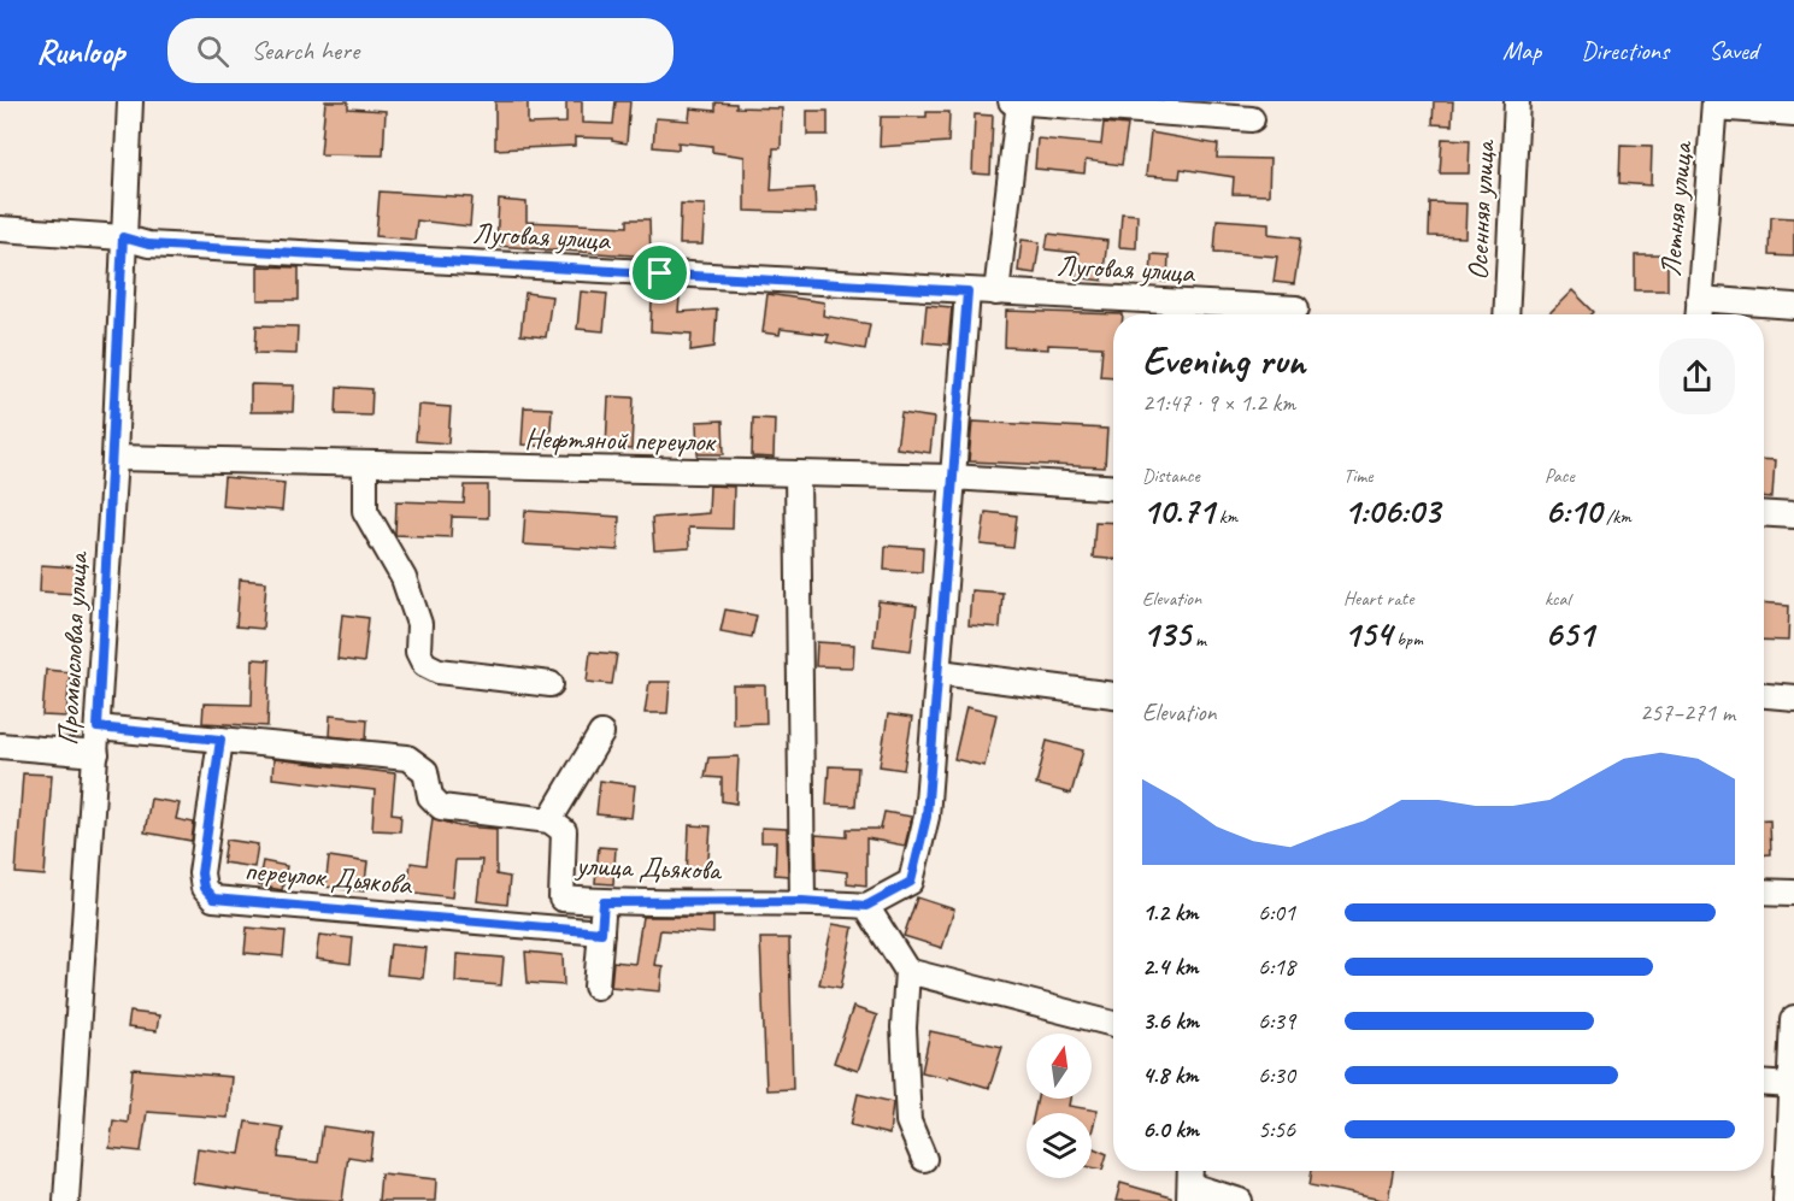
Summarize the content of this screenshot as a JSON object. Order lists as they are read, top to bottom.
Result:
{
  "streets": {
    "street": [
      "Летняя улица",
      "Осенняя улица",
      "Луговая улица",
      "Нефтяной переулок",
      "Промысловая улица",
      "улица Дьякова",
      "переулок Дьякова"
    ]
  },
  "crossings": [
    ["Луговая улица", "Промысловая улица"],
    ["Нефтяной переулок", "Промысловая улица"],
    ["Промысловая улица", "улица Дьякова"],
    ["улица Дьякова", "переулок Дьякова"]
  ],
  "north": "top",
  "page": {
    "header": "Runloop",
    "search": "Search here",
    "nav": ["Map", "Directions", "Saved"],
    "heading": ["Evening run", "21:47 · 9 × 1.2 km"],
    "stats": [
      ["Distance", "10.71 km"],
      ["Time", "1:06:03"],
      ["Pace", "6:10 /km"],
      ["Elevation", "135 m"],
      ["Heart rate", "154 bpm"],
      ["kcal", "651"]
    ],
    "chart": ["Elevation", "257–271 m"],
    "list": [
      {
        "name": "1.2 km",
        "note": "6:01"
      },
      {
        "name": "2.4 km",
        "note": "6:18"
      },
      {
        "name": "3.6 km",
        "note": "6:39"
      },
      {
        "name": "4.8 km",
        "note": "6:30"
      },
      {
        "name": "6.0 km",
        "note": "5:56"
      }
    ]
  }
}
